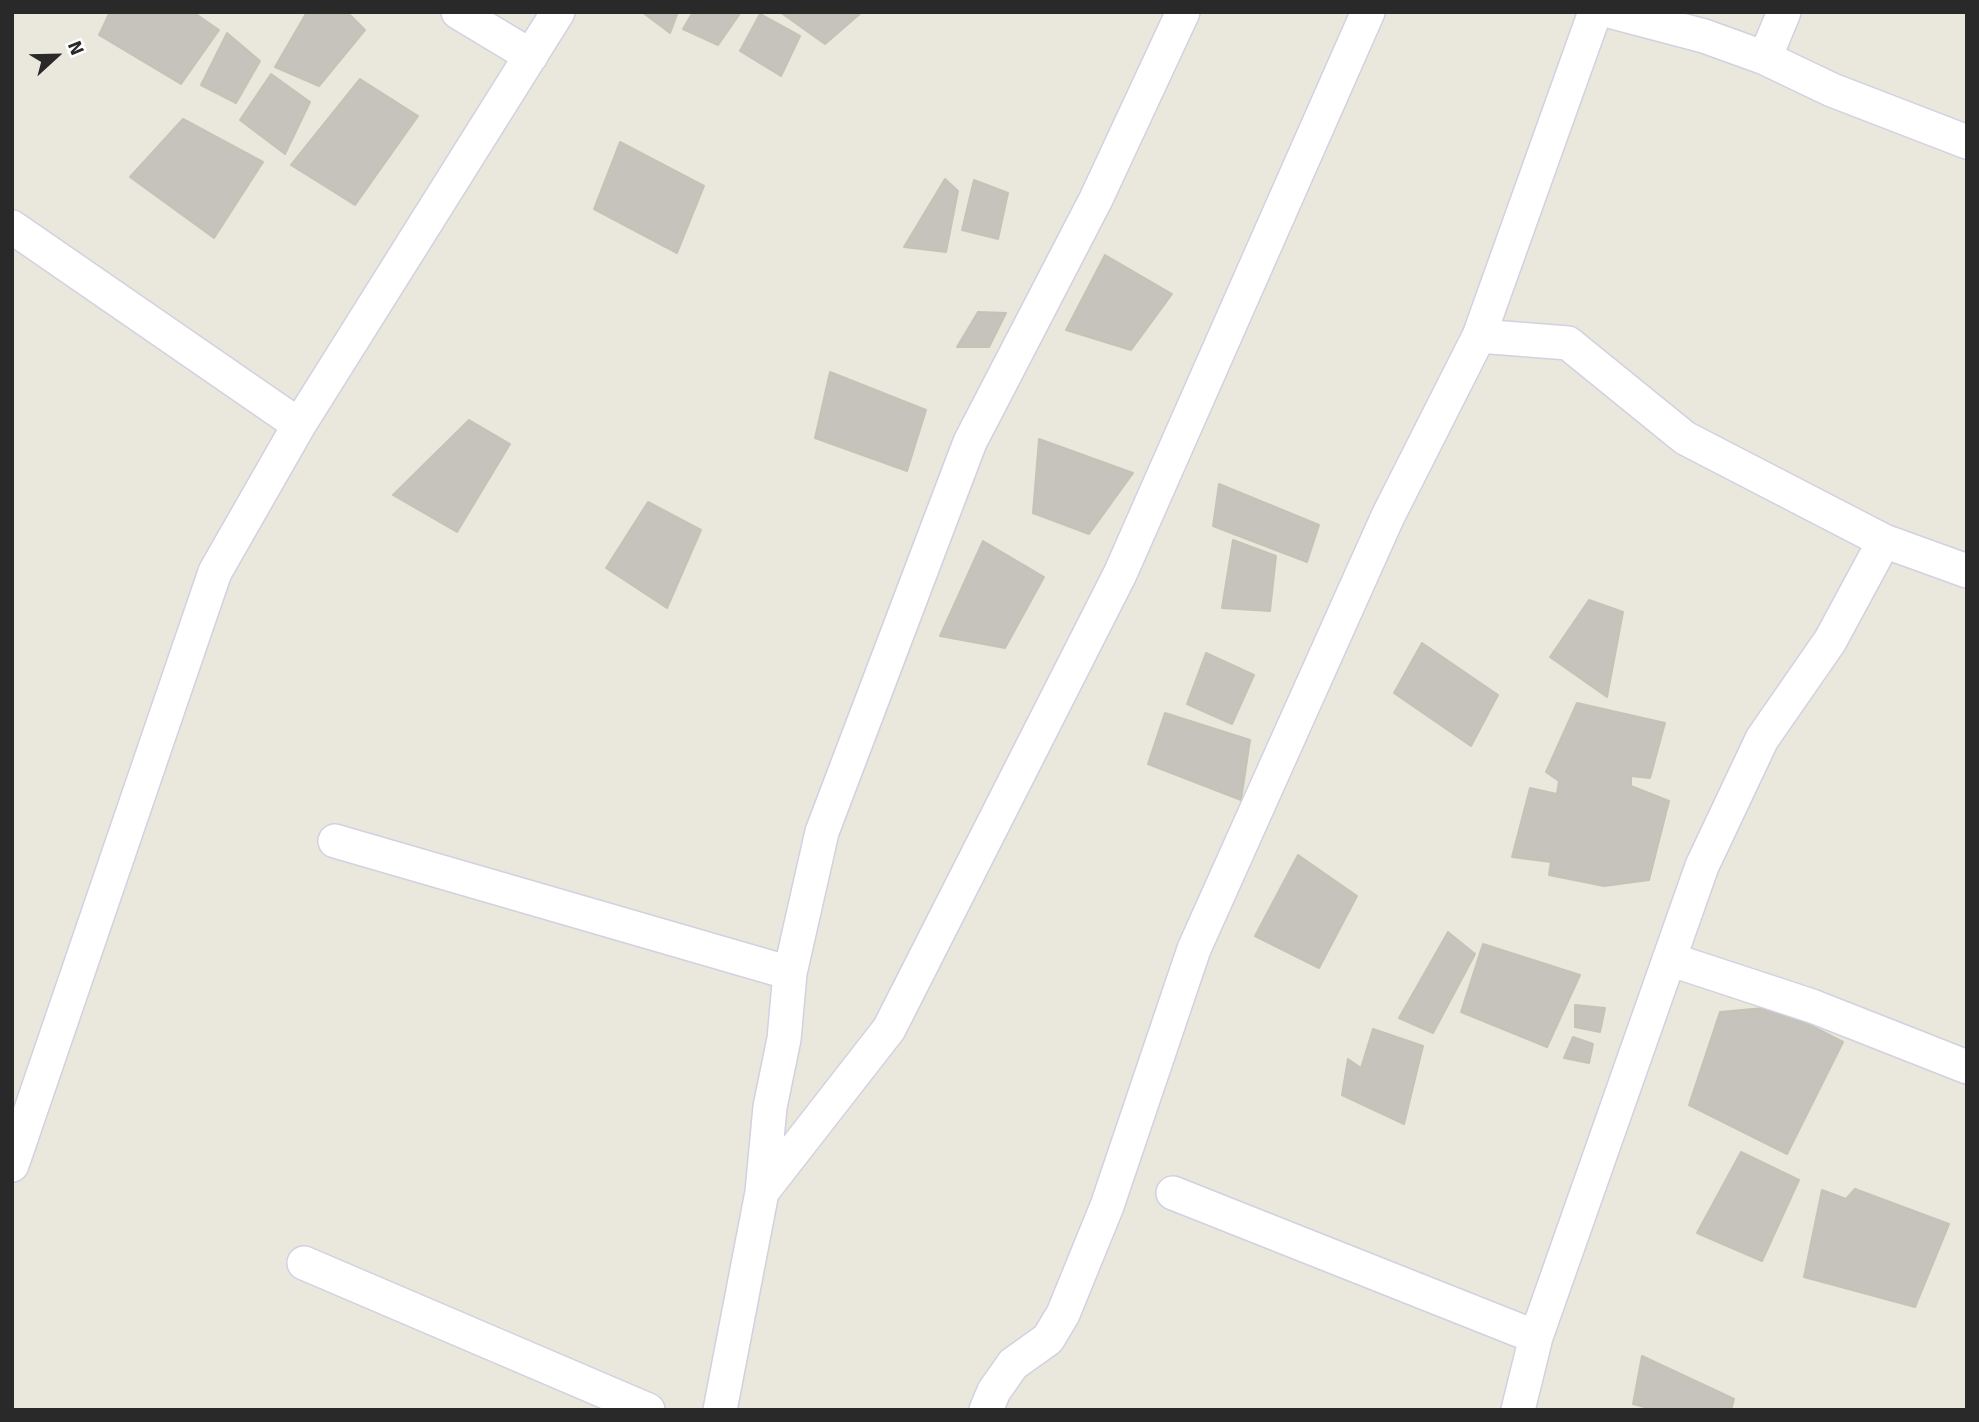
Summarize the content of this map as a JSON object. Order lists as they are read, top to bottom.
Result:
{
  "north": "right"
}
